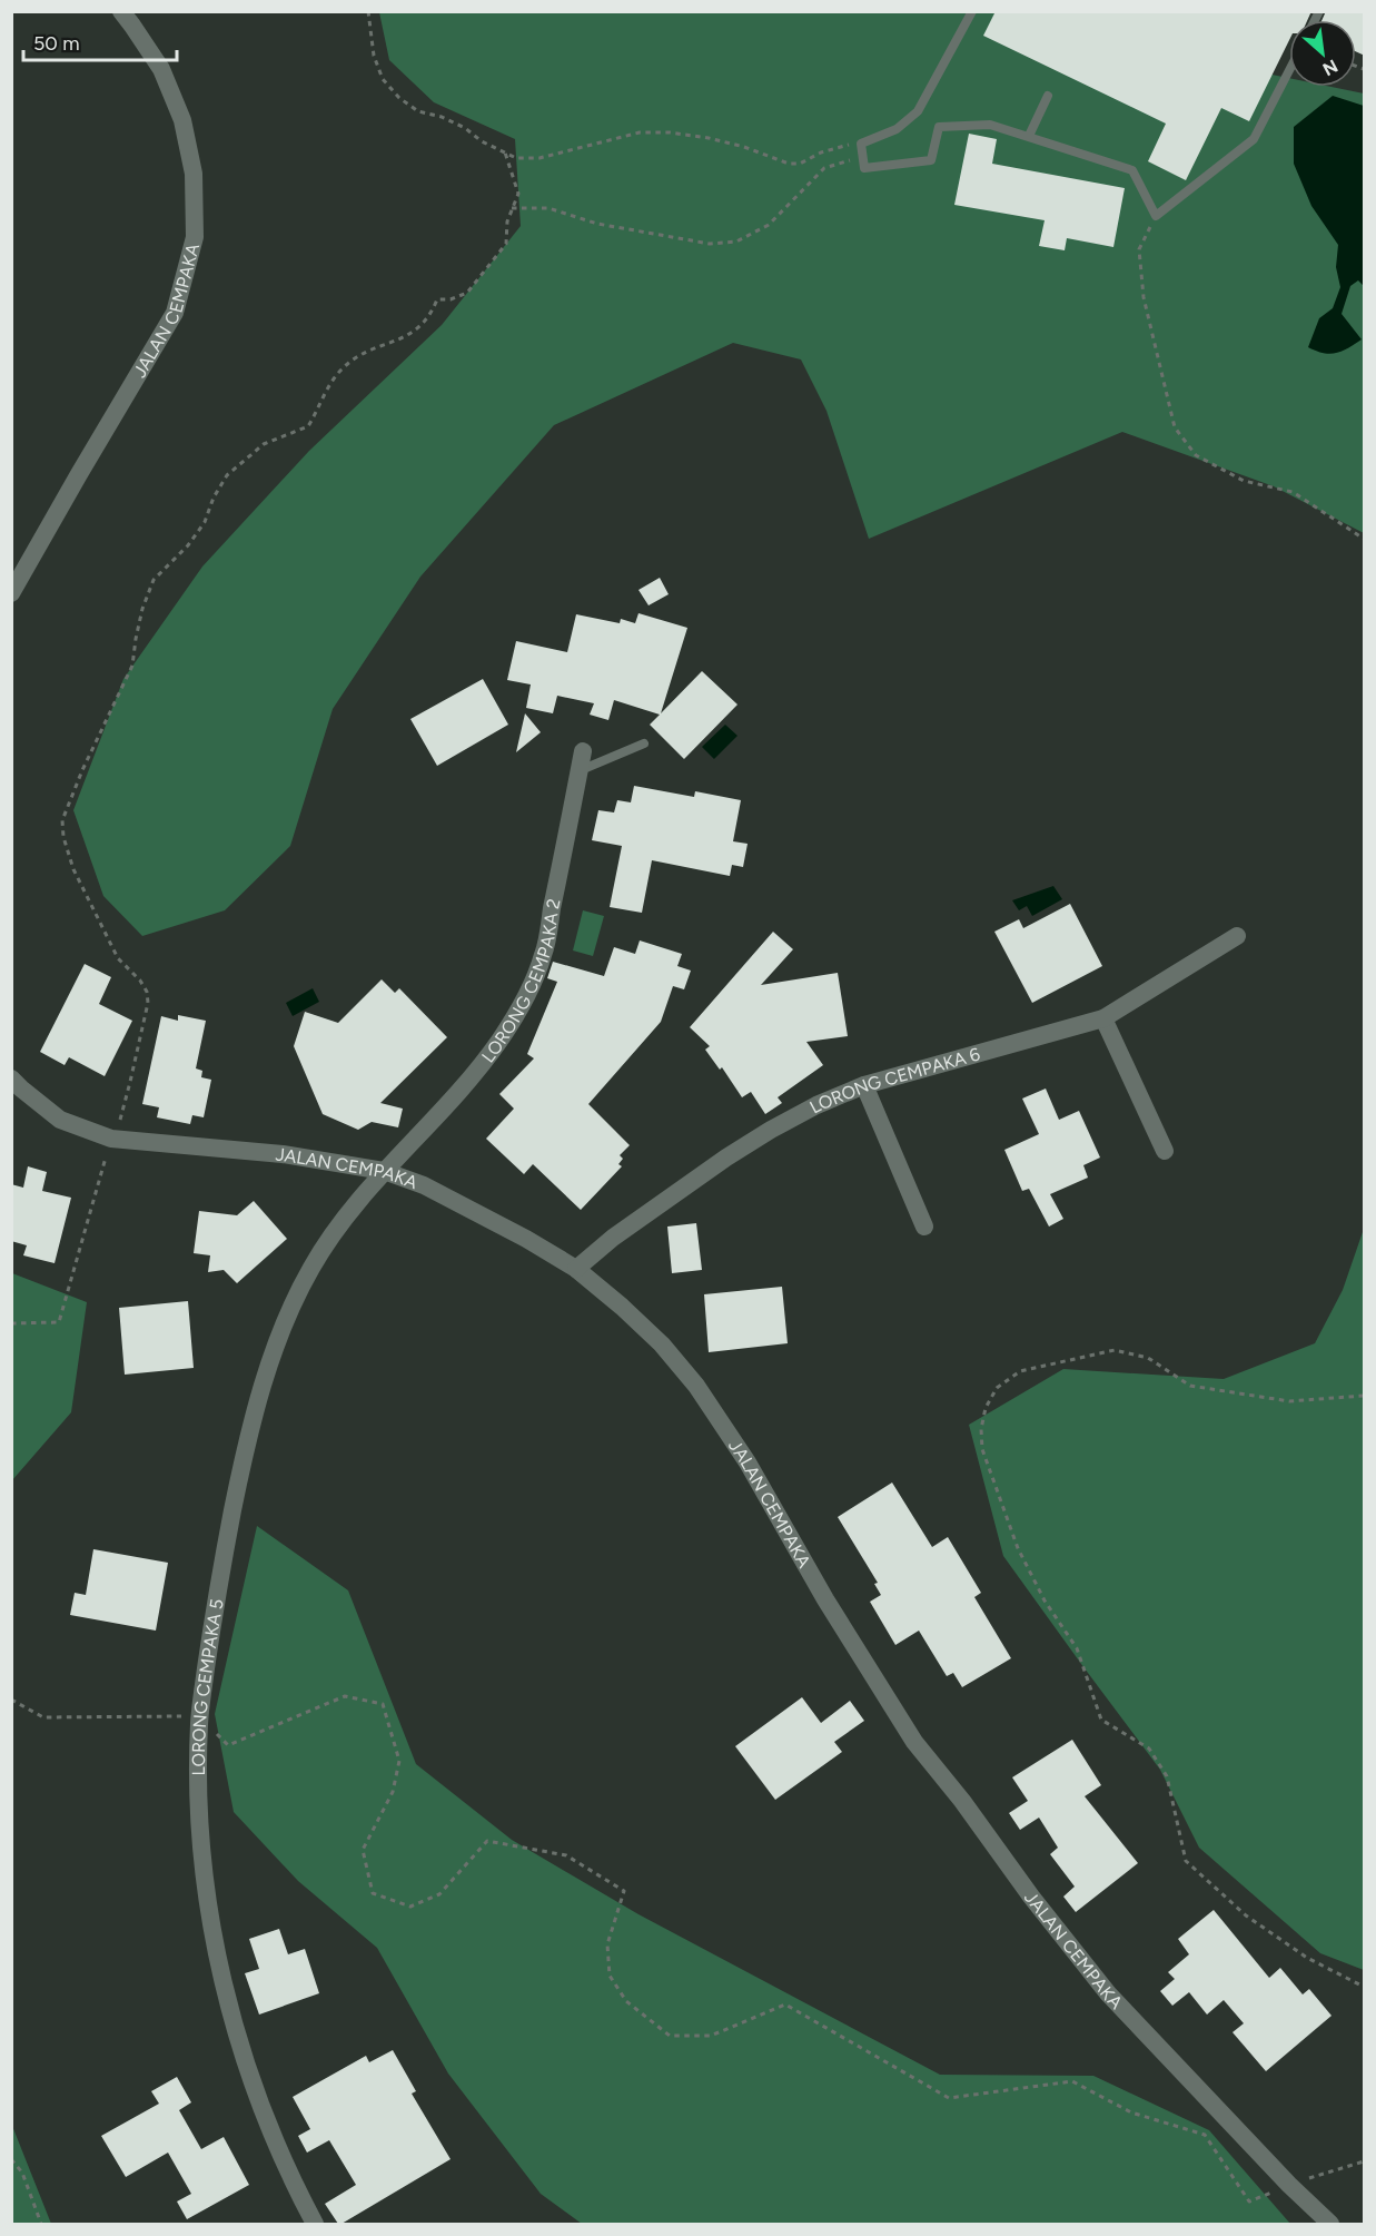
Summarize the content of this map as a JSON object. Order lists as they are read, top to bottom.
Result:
{
  "streets": {
    "street": [
      "JALAN CEMPAKA",
      "LORONG CEMPAKA 2",
      "LORONG CEMPAKA 6",
      "LORONG CEMPAKA 5"
    ]
  },
  "crossings": [
    ["JALAN CEMPAKA", "LORONG CEMPAKA 2"],
    ["JALAN CEMPAKA", "LORONG CEMPAKA 6"],
    ["JALAN CEMPAKA", "LORONG CEMPAKA 5"],
    ["LORONG CEMPAKA 2", "LORONG CEMPAKA 5"]
  ],
  "scale_bar": "50 m",
  "north": "bottom right"
}
